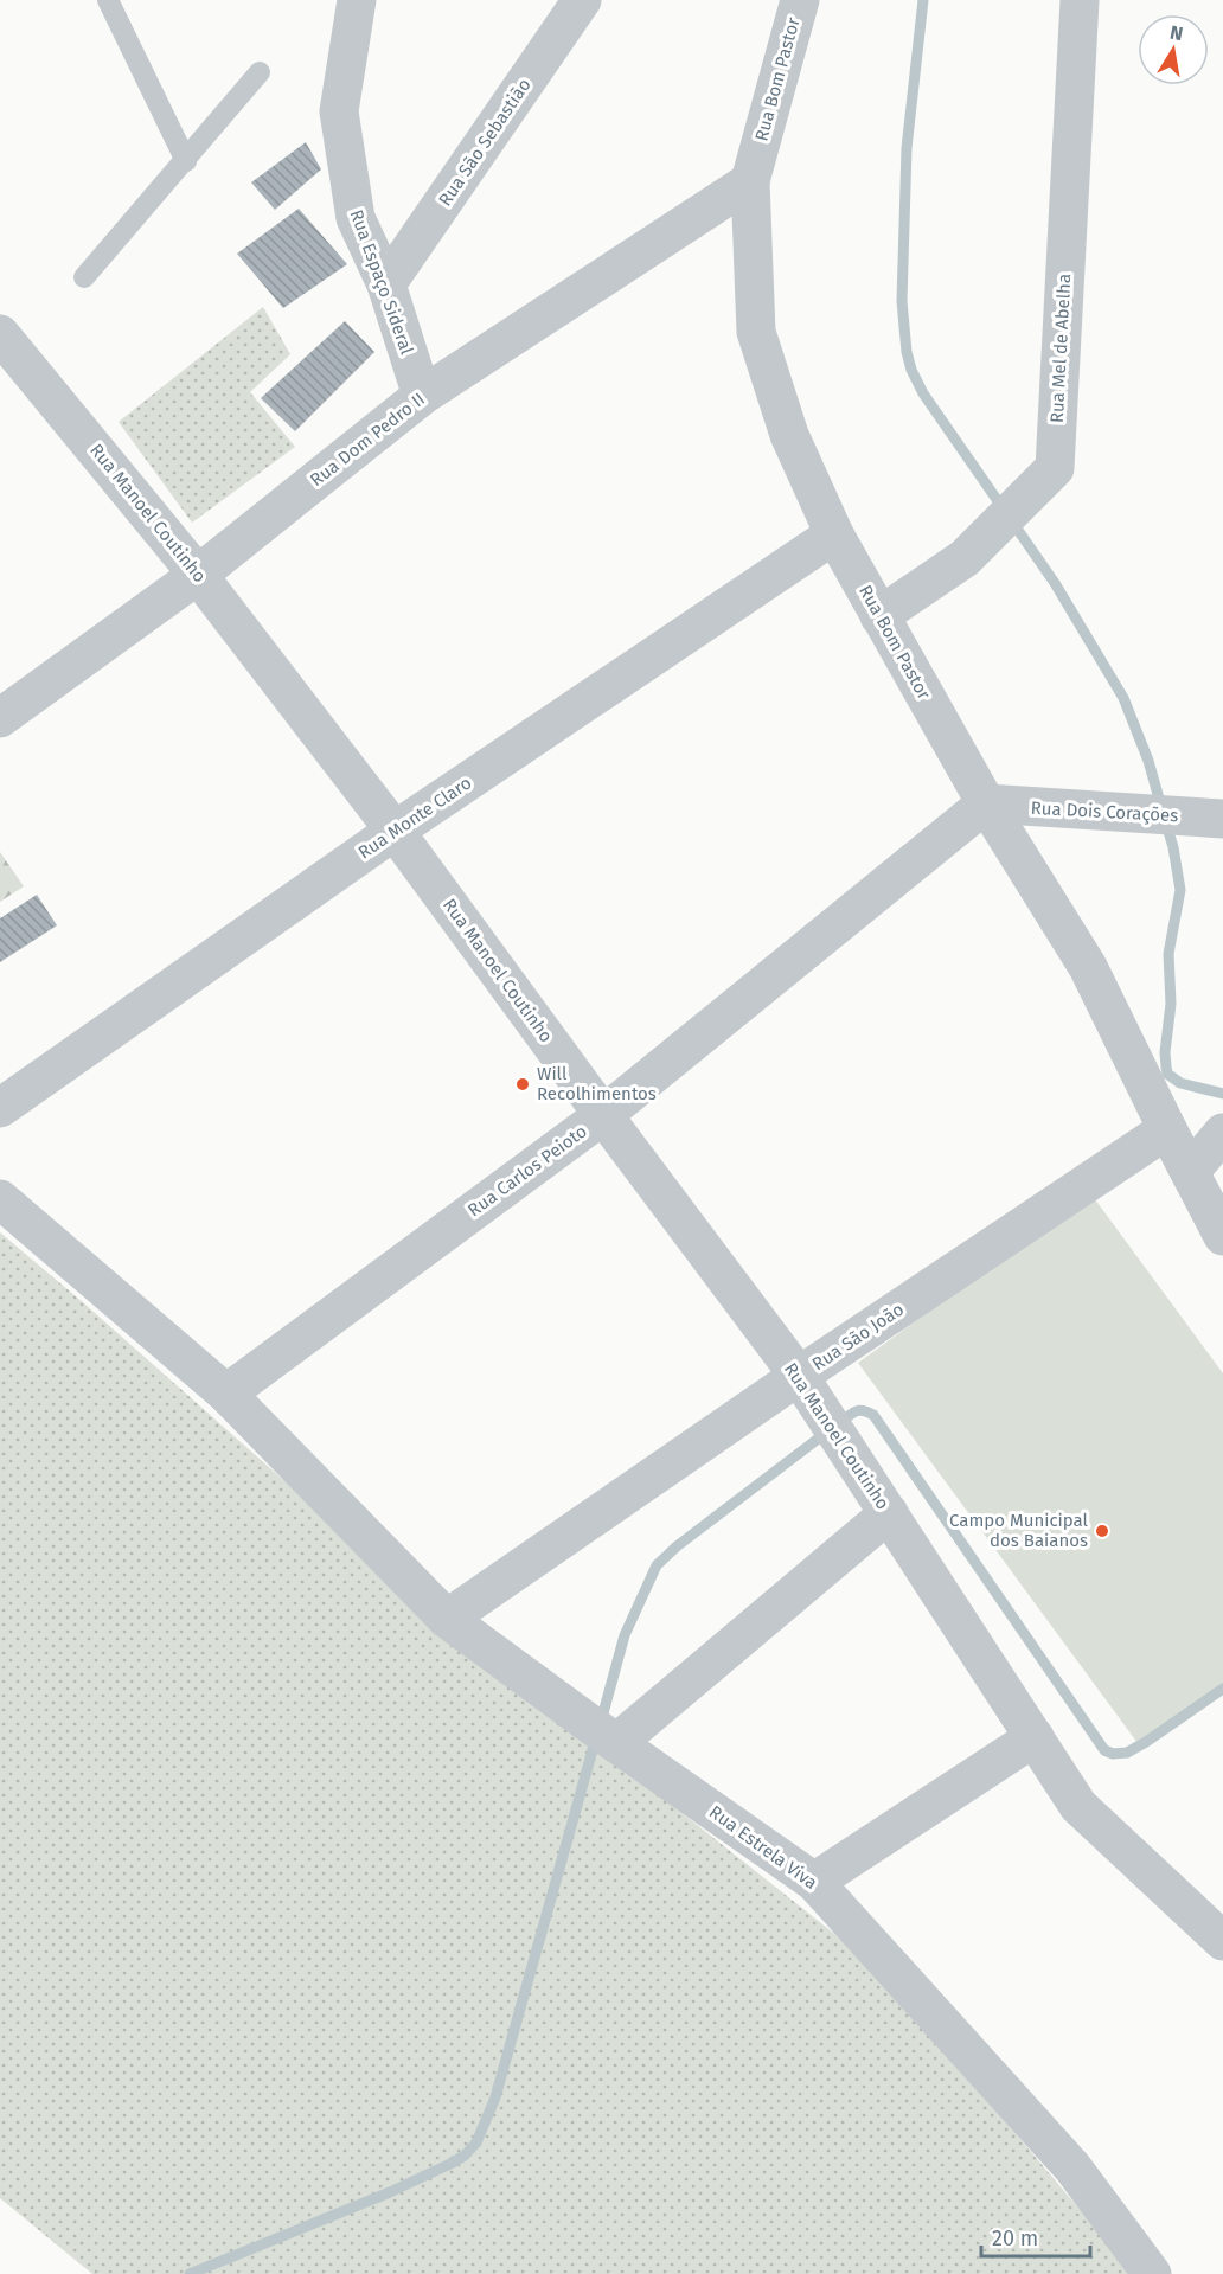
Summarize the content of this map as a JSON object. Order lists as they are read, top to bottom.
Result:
{
  "streets": {
    "street": [
      "Rua Bom Pastor",
      "Rua São Sebastião",
      "Rua Espaço Sideral",
      "Rua Mel de Abelha",
      "Rua Dom Pedro II",
      "Rua Manoel Coutinho",
      "Rua Dois Corações",
      "Rua Monte Claro",
      "Rua Carlos Peioto",
      "Rua São João",
      "Rua Estrela Viva"
    ]
  },
  "crossings": [
    ["Rua Bom Pastor", "Rua Mel de Abelha"],
    ["Rua Bom Pastor", "Rua Dom Pedro II"],
    ["Rua Bom Pastor", "Rua Dois Corações"],
    ["Rua Bom Pastor", "Rua Monte Claro"],
    ["Rua Bom Pastor", "Rua Carlos Peioto"],
    ["Rua Bom Pastor", "Rua São João"],
    ["Rua São Sebastião", "Rua Espaço Sideral"],
    ["Rua Espaço Sideral", "Rua Dom Pedro II"],
    ["Rua Dom Pedro II", "Rua Manoel Coutinho"],
    ["Rua Manoel Coutinho", "Rua Monte Claro"],
    ["Rua Manoel Coutinho", "Rua Carlos Peioto"],
    ["Rua Manoel Coutinho", "Rua São João"],
    ["Rua Dois Corações", "Rua Carlos Peioto"],
    ["Rua Carlos Peioto", "Rua Estrela Viva"],
    ["Rua São João", "Rua Estrela Viva"]
  ],
  "places": ["Will Recolhimentos", "Campo Municipal dos Baianos"],
  "scale_bar": "20 m",
  "north": "top"
}
